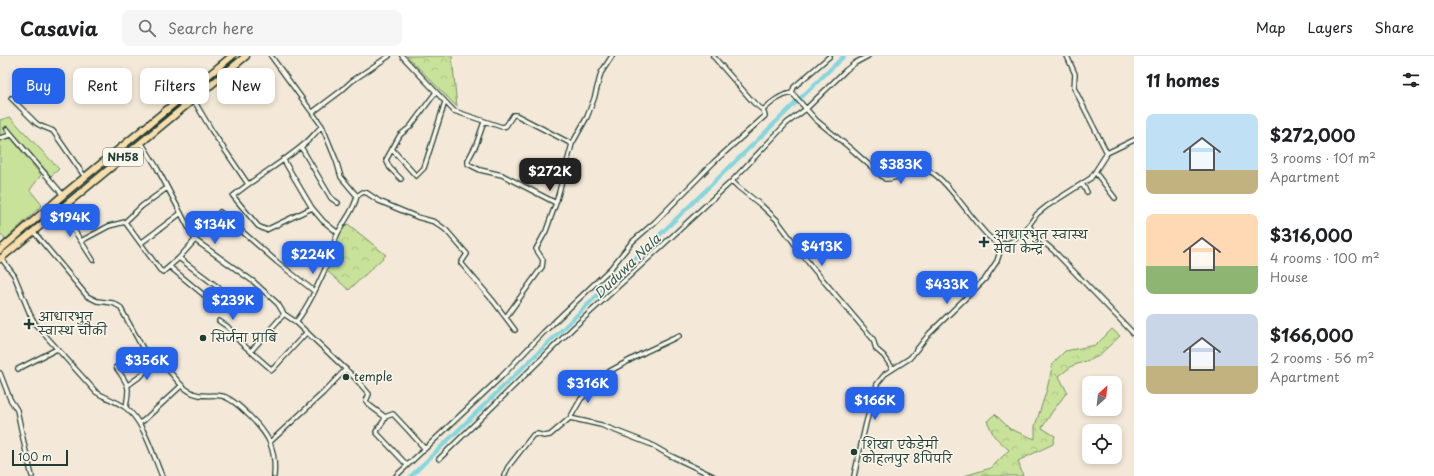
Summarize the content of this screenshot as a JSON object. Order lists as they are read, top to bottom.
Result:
{
  "streets": {
    "highway": ["NH58"]
  },
  "water": ["Duduwa Nala"],
  "places": {
    "health": ["आधारभुत स्वास्थ सेवा केन्द्र", "आधारभुत स्वास्थ चौकी"],
    "other": ["सिर्जना प्राबि", "temple", "शिखा एकेडेमी कोहलपुर 8पिपरि"]
  },
  "scale_bar": "100 m",
  "north": "top right",
  "page": {
    "header": "Casavia",
    "search": "Search here",
    "nav": ["Map", "Layers", "Share"],
    "heading": "11 homes",
    "chip": [
      "Buy",
      "Rent",
      "Filters",
      "New"
    ],
    "list": [
      {
        "name": "$272,000",
        "note": "3 rooms · 101 m² · Apartment"
      },
      {
        "name": "$316,000",
        "note": "4 rooms · 100 m² · House"
      },
      {
        "name": "$166,000",
        "note": "2 rooms · 56 m² · Apartment"
      }
    ],
    "price": [
      "$383K",
      "$272K",
      "$194K",
      "$134K",
      "$413K",
      "$224K",
      "$433K",
      "$239K",
      "$356K",
      "$316K",
      "$166K"
    ],
    "scale": "100 m"
  }
}
